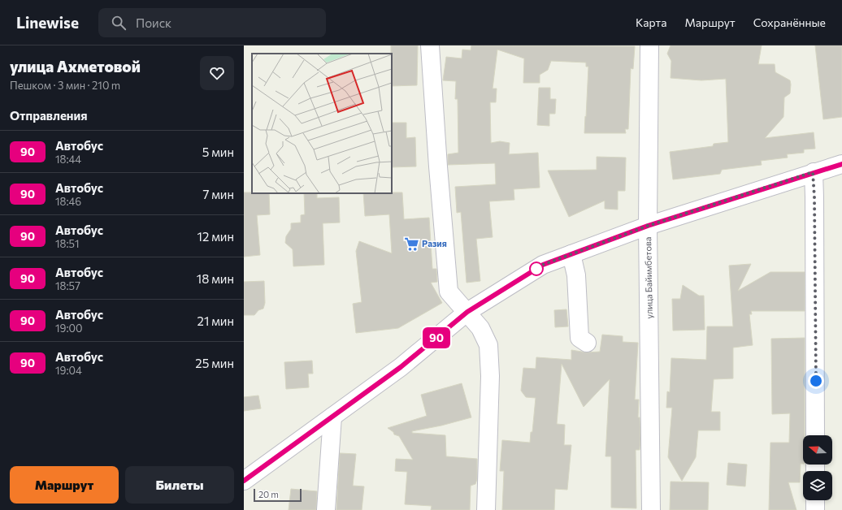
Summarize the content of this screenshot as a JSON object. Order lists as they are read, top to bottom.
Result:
{
  "streets": {
    "street": ["улица Байимбетова"]
  },
  "places": {
    "supermarket": ["Разия"]
  },
  "lines": ["bus line 90"],
  "scale_bar": "20 m",
  "north": "left",
  "page": {
    "header": "Linewise",
    "search": "Поиск",
    "nav": ["Карта", "Маршрут", "Сохранённые"],
    "heading": [
      ["улица Ахметовой", "Пешком · 3 мин · 210 m"],
      "Отправления"
    ],
    "on_map": "90",
    "list": [
      {
        "mark": "90",
        "name": "Автобус",
        "note": "18:44",
        "value": "5 мин"
      },
      {
        "mark": "90",
        "name": "Автобус",
        "note": "18:46",
        "value": "7 мин"
      },
      {
        "mark": "90",
        "name": "Автобус",
        "note": "18:51",
        "value": "12 мин"
      },
      {
        "mark": "90",
        "name": "Автобус",
        "note": "18:57",
        "value": "18 мин"
      },
      {
        "mark": "90",
        "name": "Автобус",
        "note": "19:00",
        "value": "21 мин"
      },
      {
        "mark": "90",
        "name": "Автобус",
        "note": "19:04",
        "value": "25 мин"
      }
    ],
    "buttons": ["Маршрут", "Билеты"],
    "scale": "20 m"
  }
}
